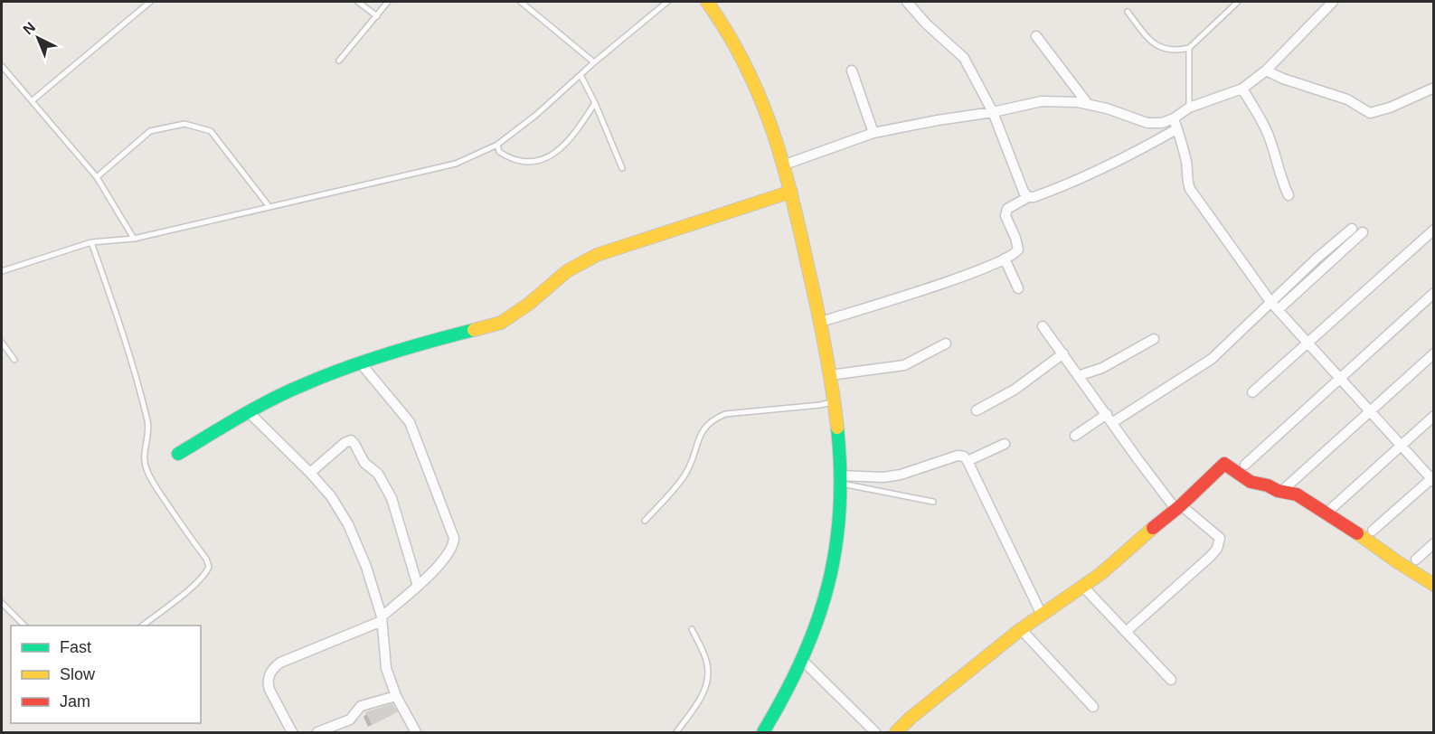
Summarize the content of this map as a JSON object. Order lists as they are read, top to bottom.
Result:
{
  "legend": ["Fast", "Slow", "Jam"],
  "north": "top left"
}
